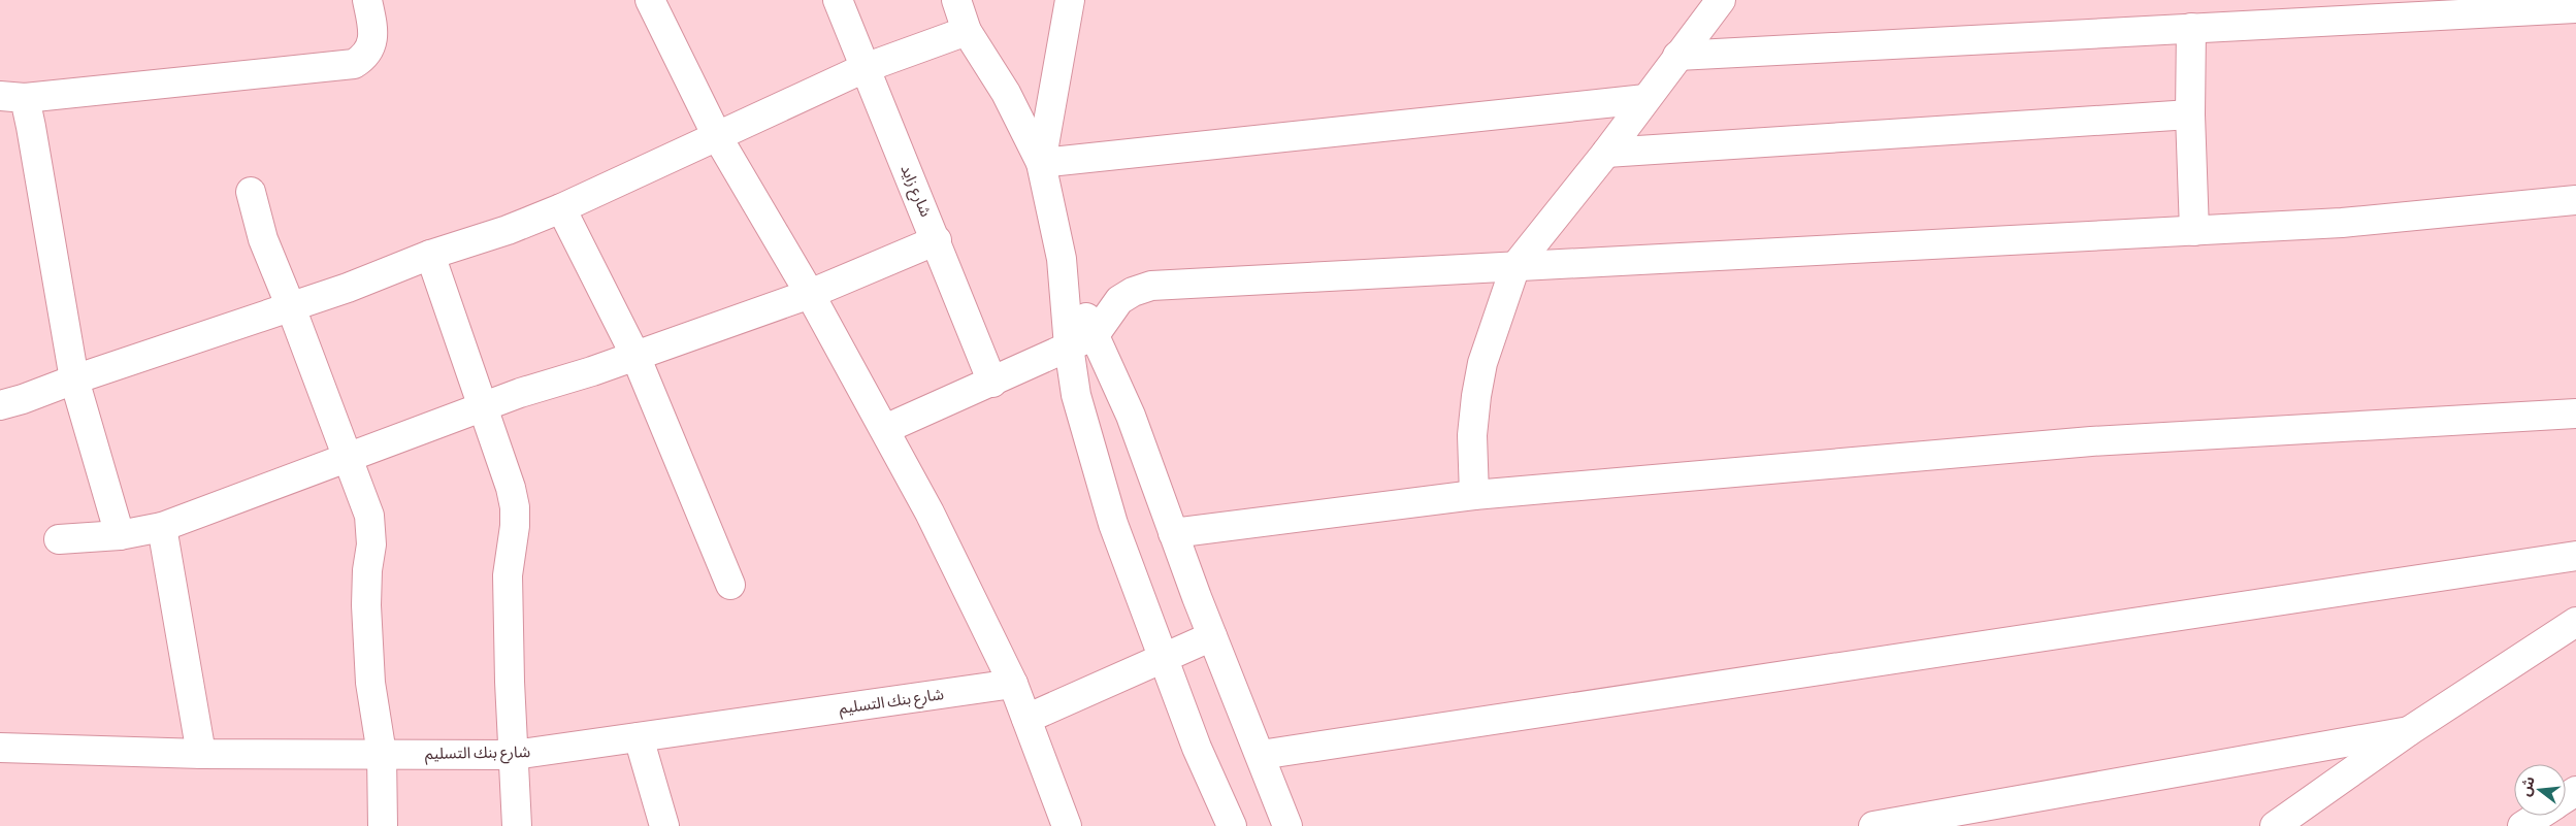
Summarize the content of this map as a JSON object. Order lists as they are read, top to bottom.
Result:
{
  "streets": {
    "street": ["شارع زايد", "شارع بنك التسليم"]
  },
  "north": "left"
}
